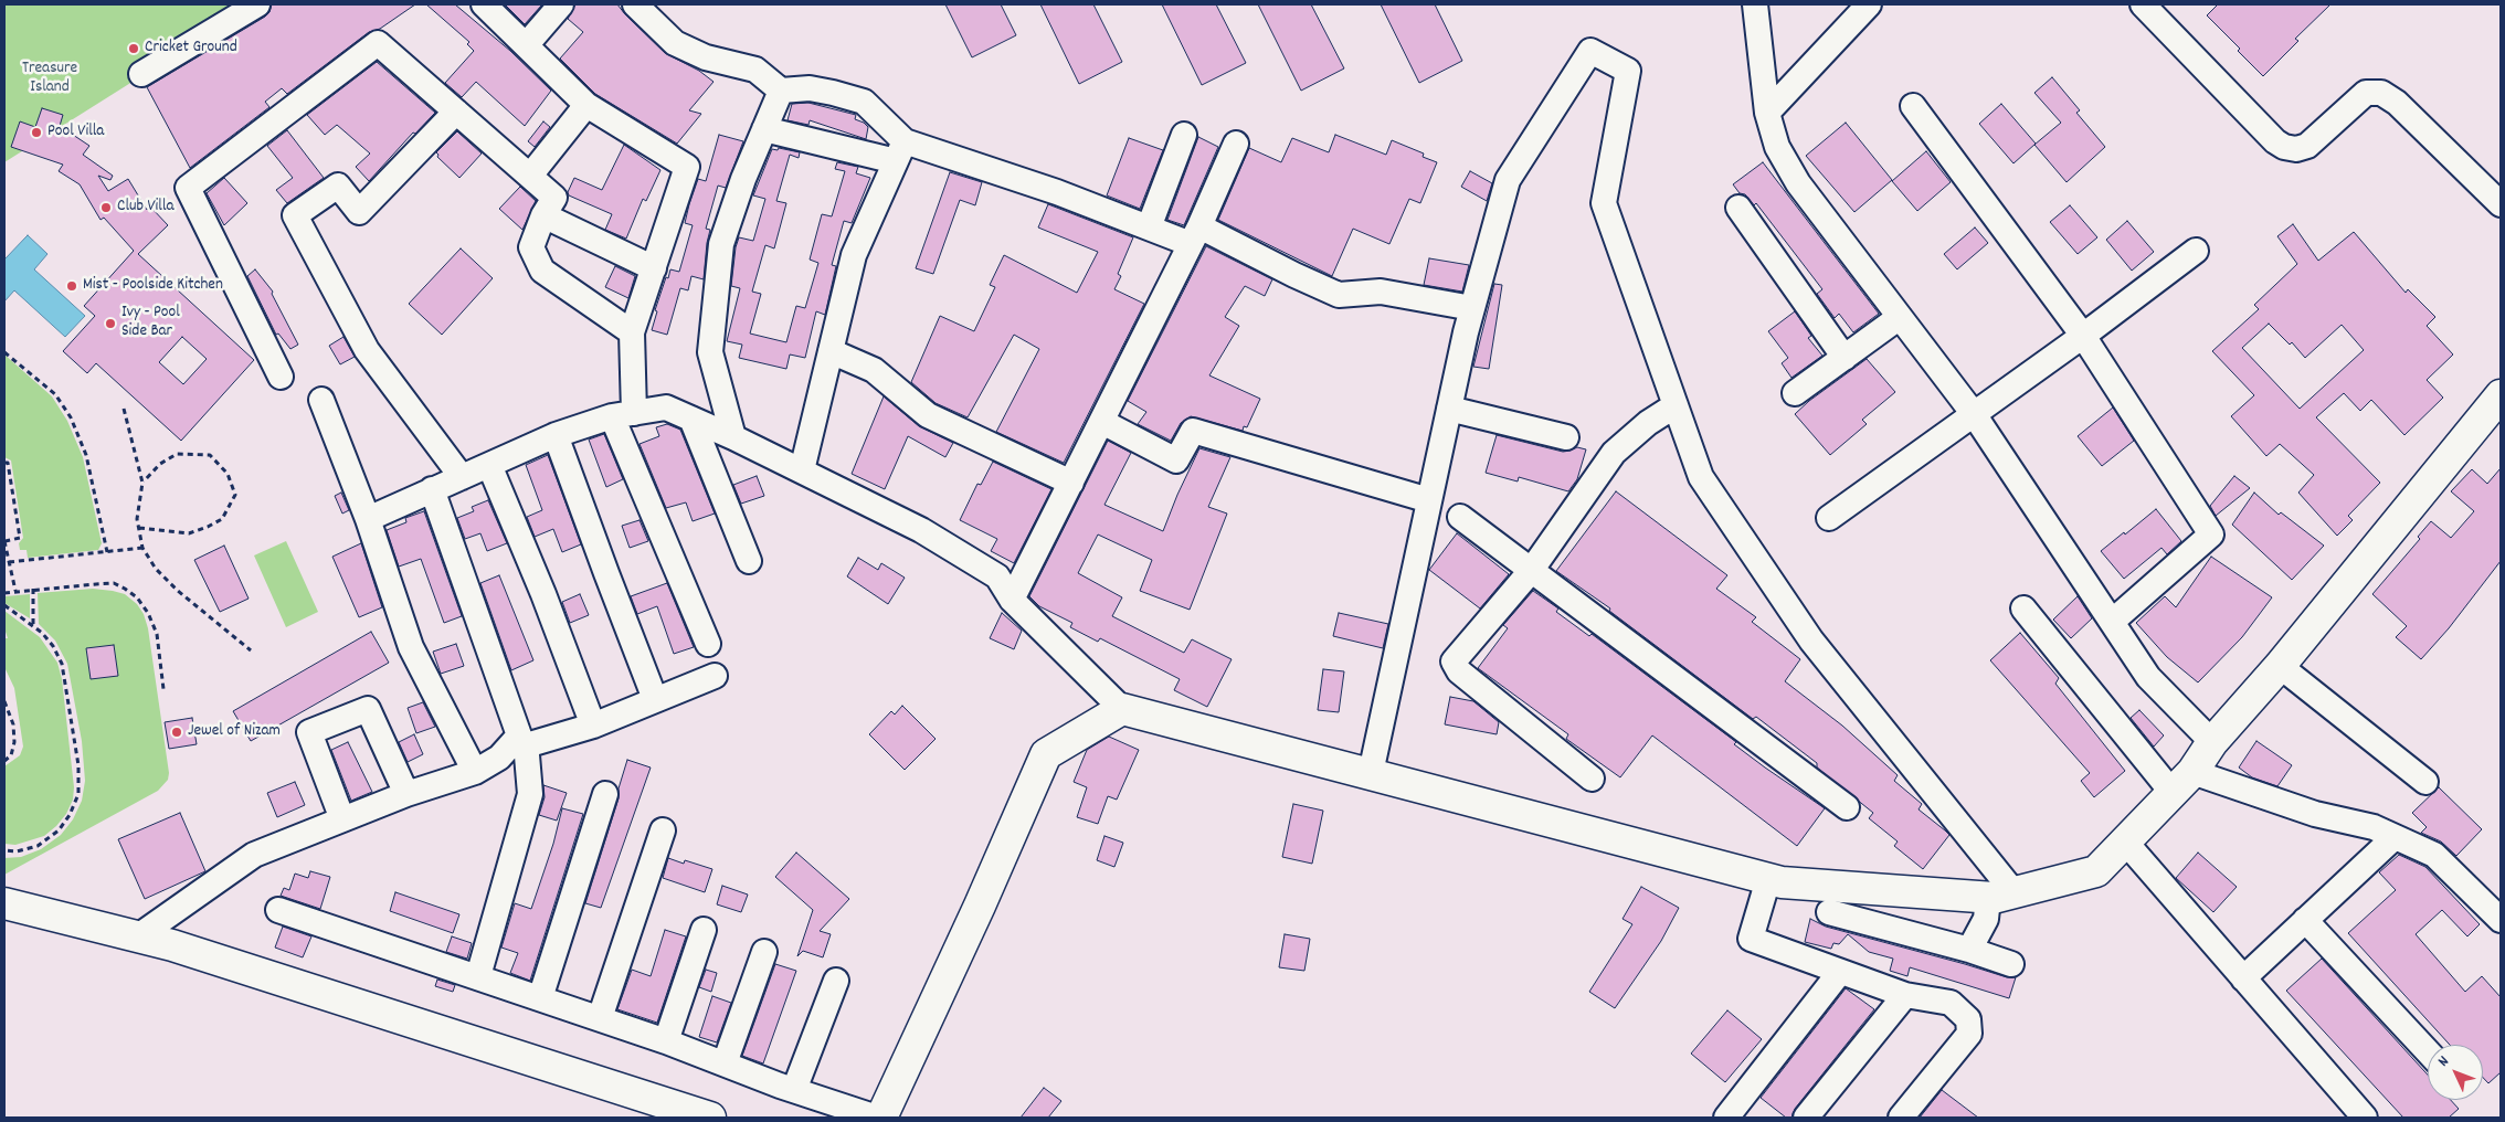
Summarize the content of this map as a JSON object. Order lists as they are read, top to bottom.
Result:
{
  "parks": ["Treasure Island"],
  "places": [
    "Cricket Ground",
    "Pool Villa",
    "Club Villa",
    "Mist - Poolside Kitchen",
    "Ivy - Pool Side Bar",
    "Jewel of Nizam"
  ],
  "north": "top left"
}
